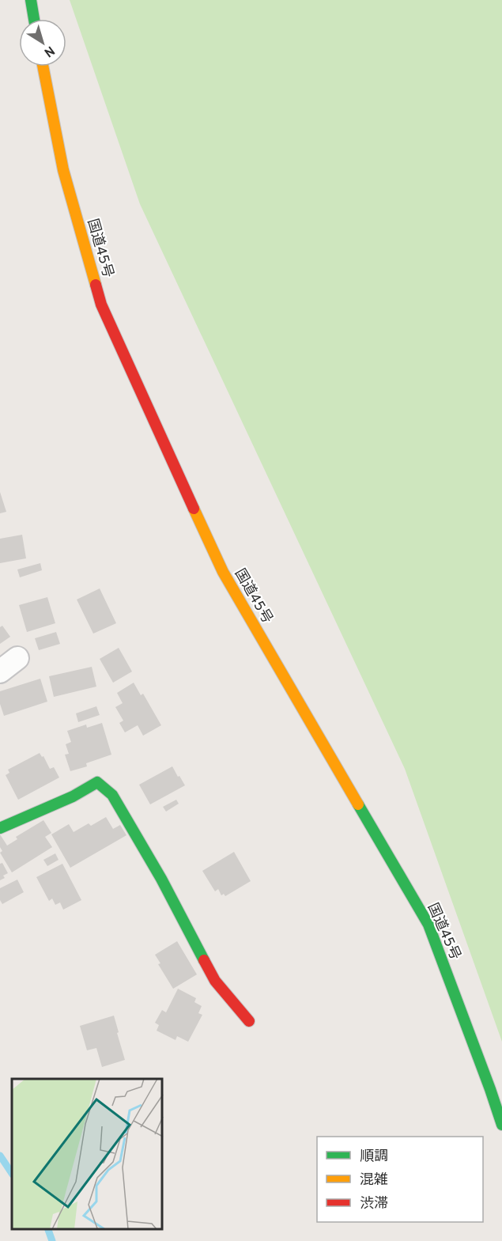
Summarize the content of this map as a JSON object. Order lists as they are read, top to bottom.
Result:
{
  "streets": {
    "main road": ["国道45号"]
  },
  "legend": ["順調", "混雑", "渋滞"],
  "north": "bottom right"
}
